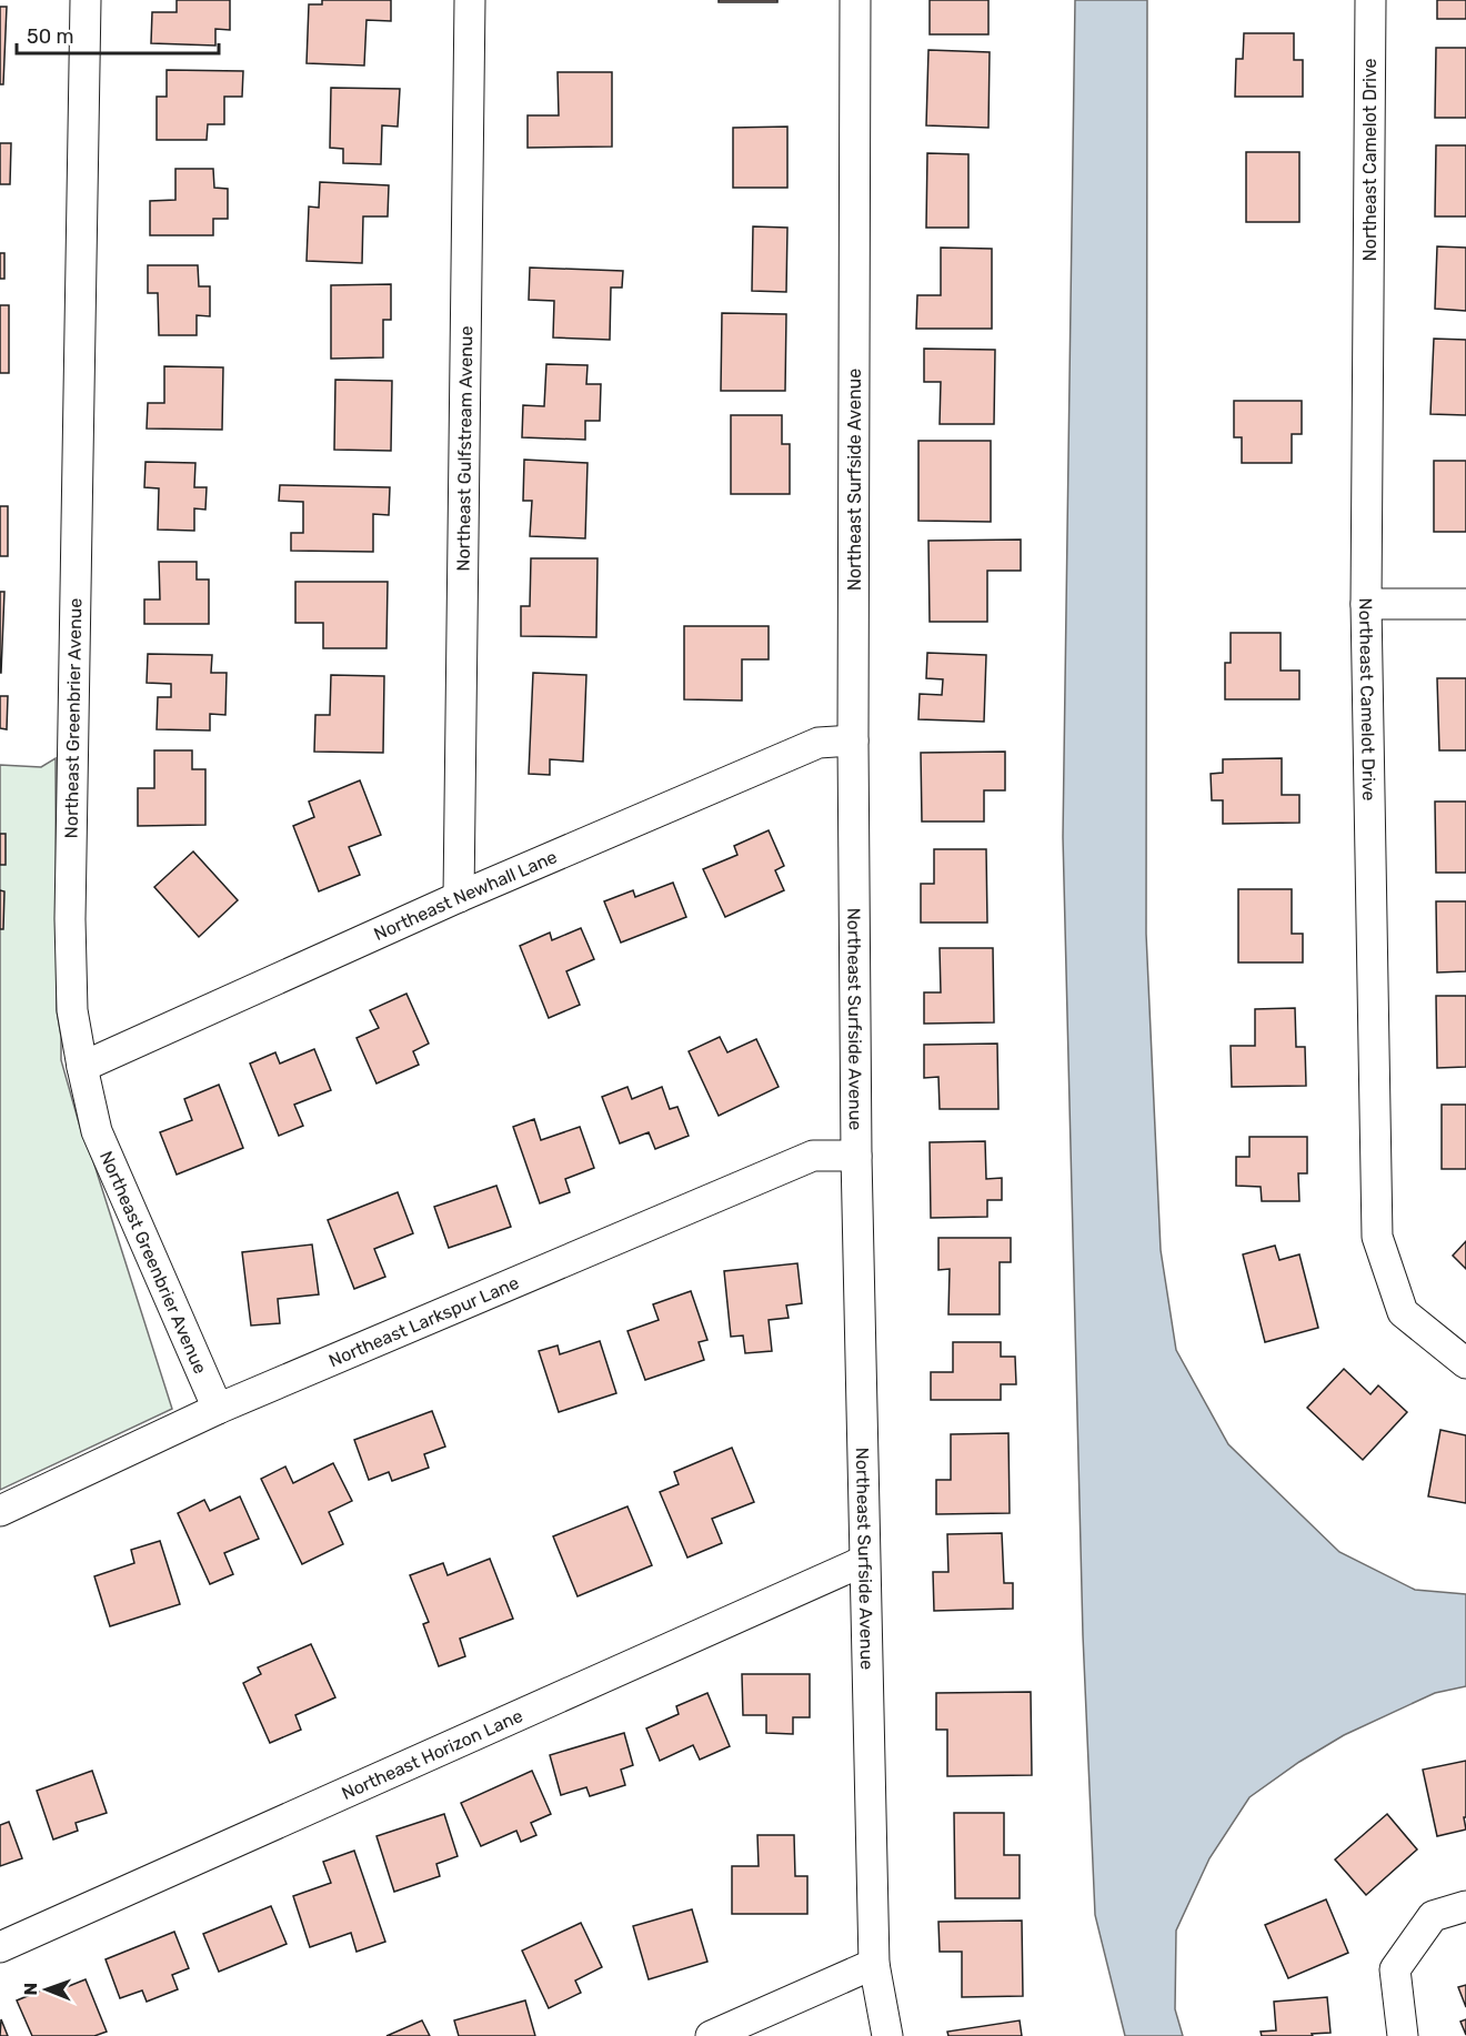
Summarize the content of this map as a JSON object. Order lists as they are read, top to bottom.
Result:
{
  "streets": {
    "street": [
      "Northeast Camelot Drive",
      "Northeast Gulfstream Avenue",
      "Northeast Surfside Avenue",
      "Northeast Greenbrier Avenue",
      "Northeast Newhall Lane",
      "Northeast Larkspur Lane",
      "Northeast Horizon Lane"
    ]
  },
  "crossings": [
    ["Northeast Gulfstream Avenue", "Northeast Newhall Lane"],
    ["Northeast Surfside Avenue", "Northeast Newhall Lane"],
    ["Northeast Surfside Avenue", "Northeast Larkspur Lane"],
    ["Northeast Surfside Avenue", "Northeast Horizon Lane"],
    ["Northeast Greenbrier Avenue", "Northeast Newhall Lane"],
    ["Northeast Greenbrier Avenue", "Northeast Larkspur Lane"]
  ],
  "scale_bar": "50 m",
  "north": "left"
}
